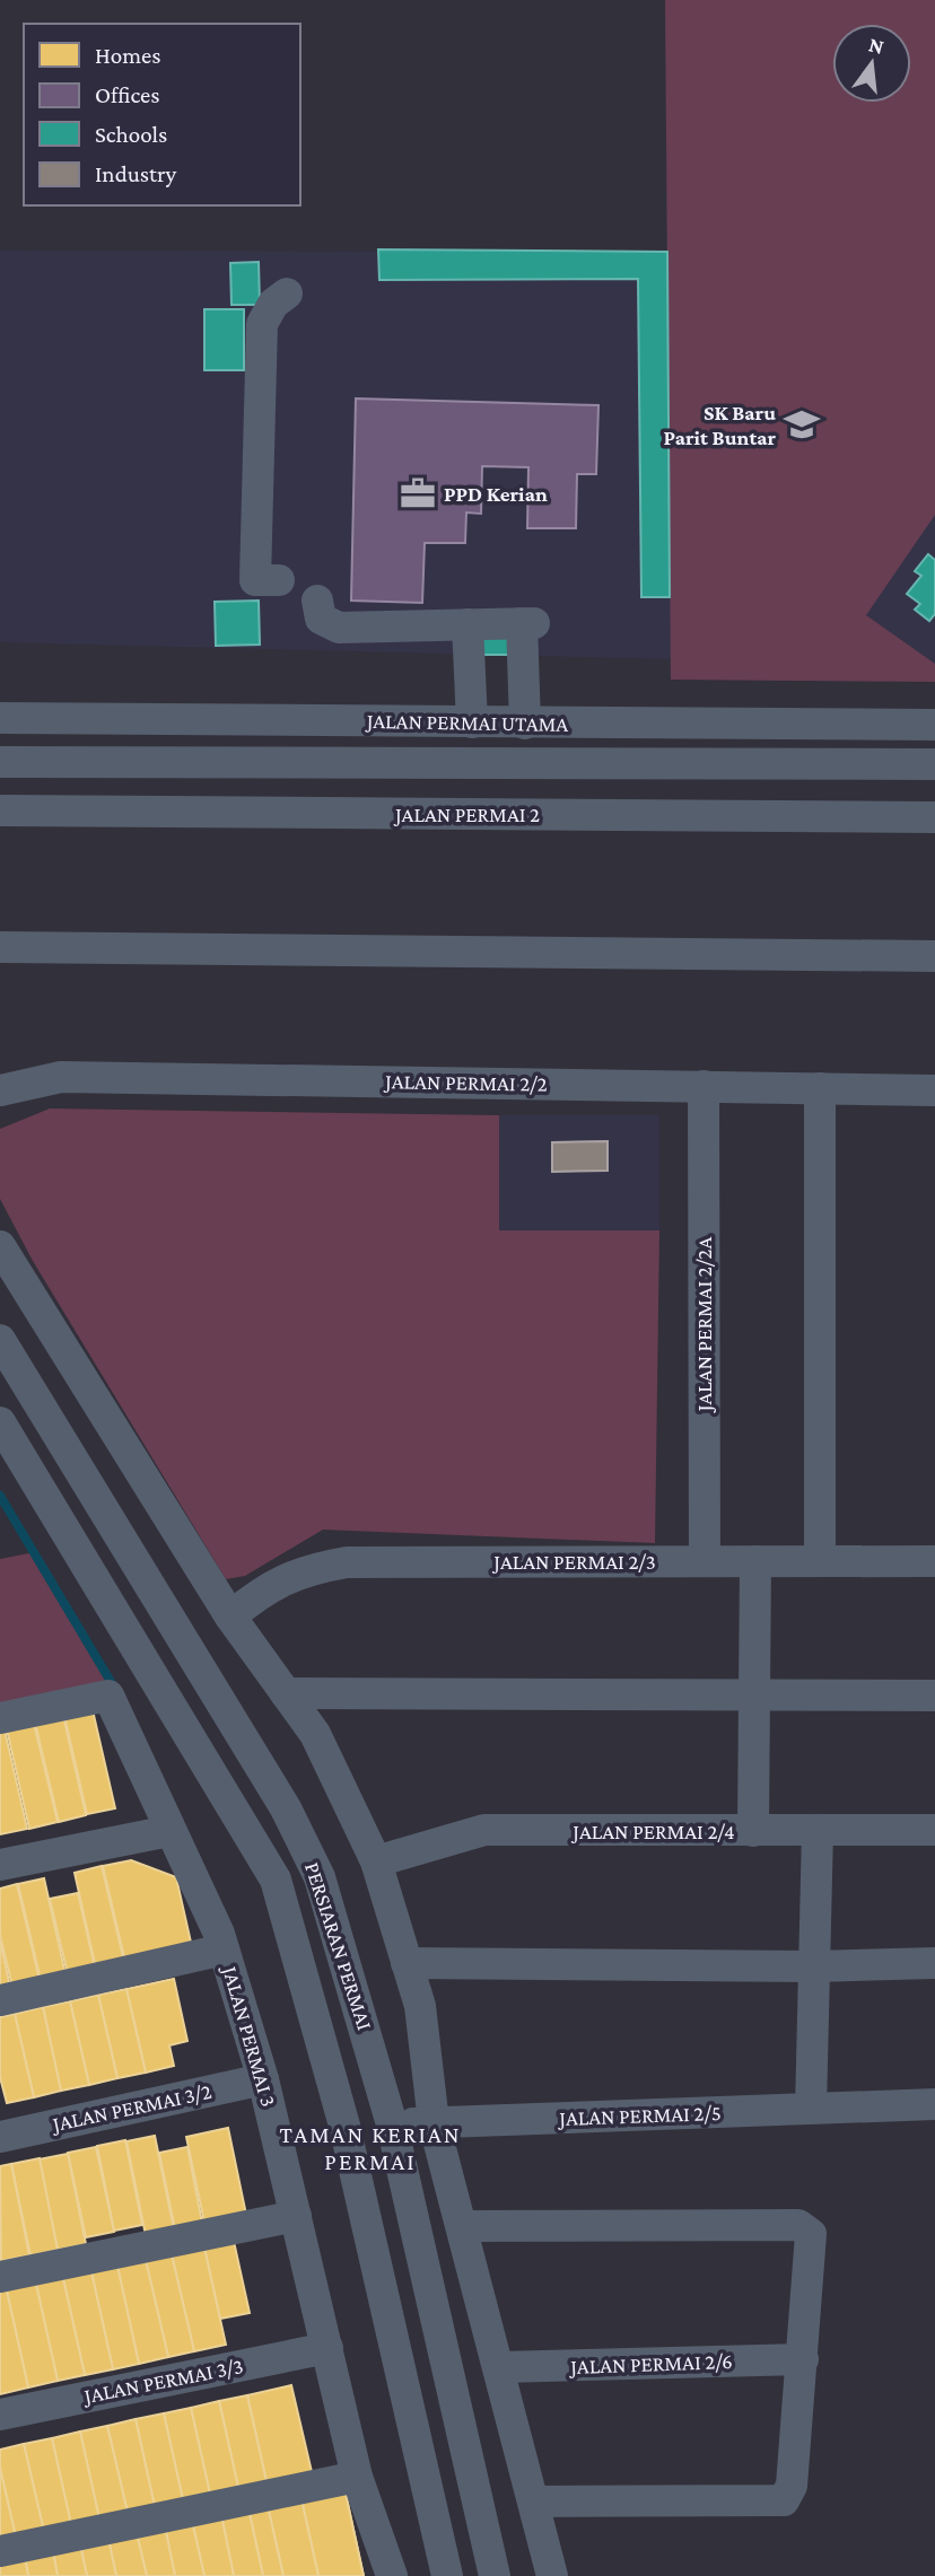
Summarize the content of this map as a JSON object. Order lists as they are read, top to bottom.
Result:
{
  "streets": {
    "street": [
      "JALAN PERMAI UTAMA",
      "JALAN PERMAI 2",
      "JALAN PERMAI 2/2",
      "JALAN PERMAI 2/2A",
      "JALAN PERMAI 2/3",
      "JALAN PERMAI 2/4",
      "PERSIARAN PERMAI",
      "JALAN PERMAI 3",
      "JALAN PERMAI 3/2",
      "JALAN PERMAI 2/5",
      "JALAN PERMAI 2/6",
      "JALAN PERMAI 3/3"
    ]
  },
  "crossings": [
    ["JALAN PERMAI 2/2", "JALAN PERMAI 2/2A"],
    ["JALAN PERMAI 2/2A", "JALAN PERMAI 2/3"],
    ["PERSIARAN PERMAI", "JALAN PERMAI 2/5"],
    ["JALAN PERMAI 3", "JALAN PERMAI 3/2"],
    ["JALAN PERMAI 3", "JALAN PERMAI 3/3"]
  ],
  "districts": ["TAMAN KERIAN PERMAI"],
  "places": {
    "school or university": ["SK Baru Parit Buntar"],
    "office": ["PPD Kerian"]
  },
  "legend": [
    "Homes",
    "Offices",
    "Schools",
    "Industry"
  ],
  "north": "top"
}
